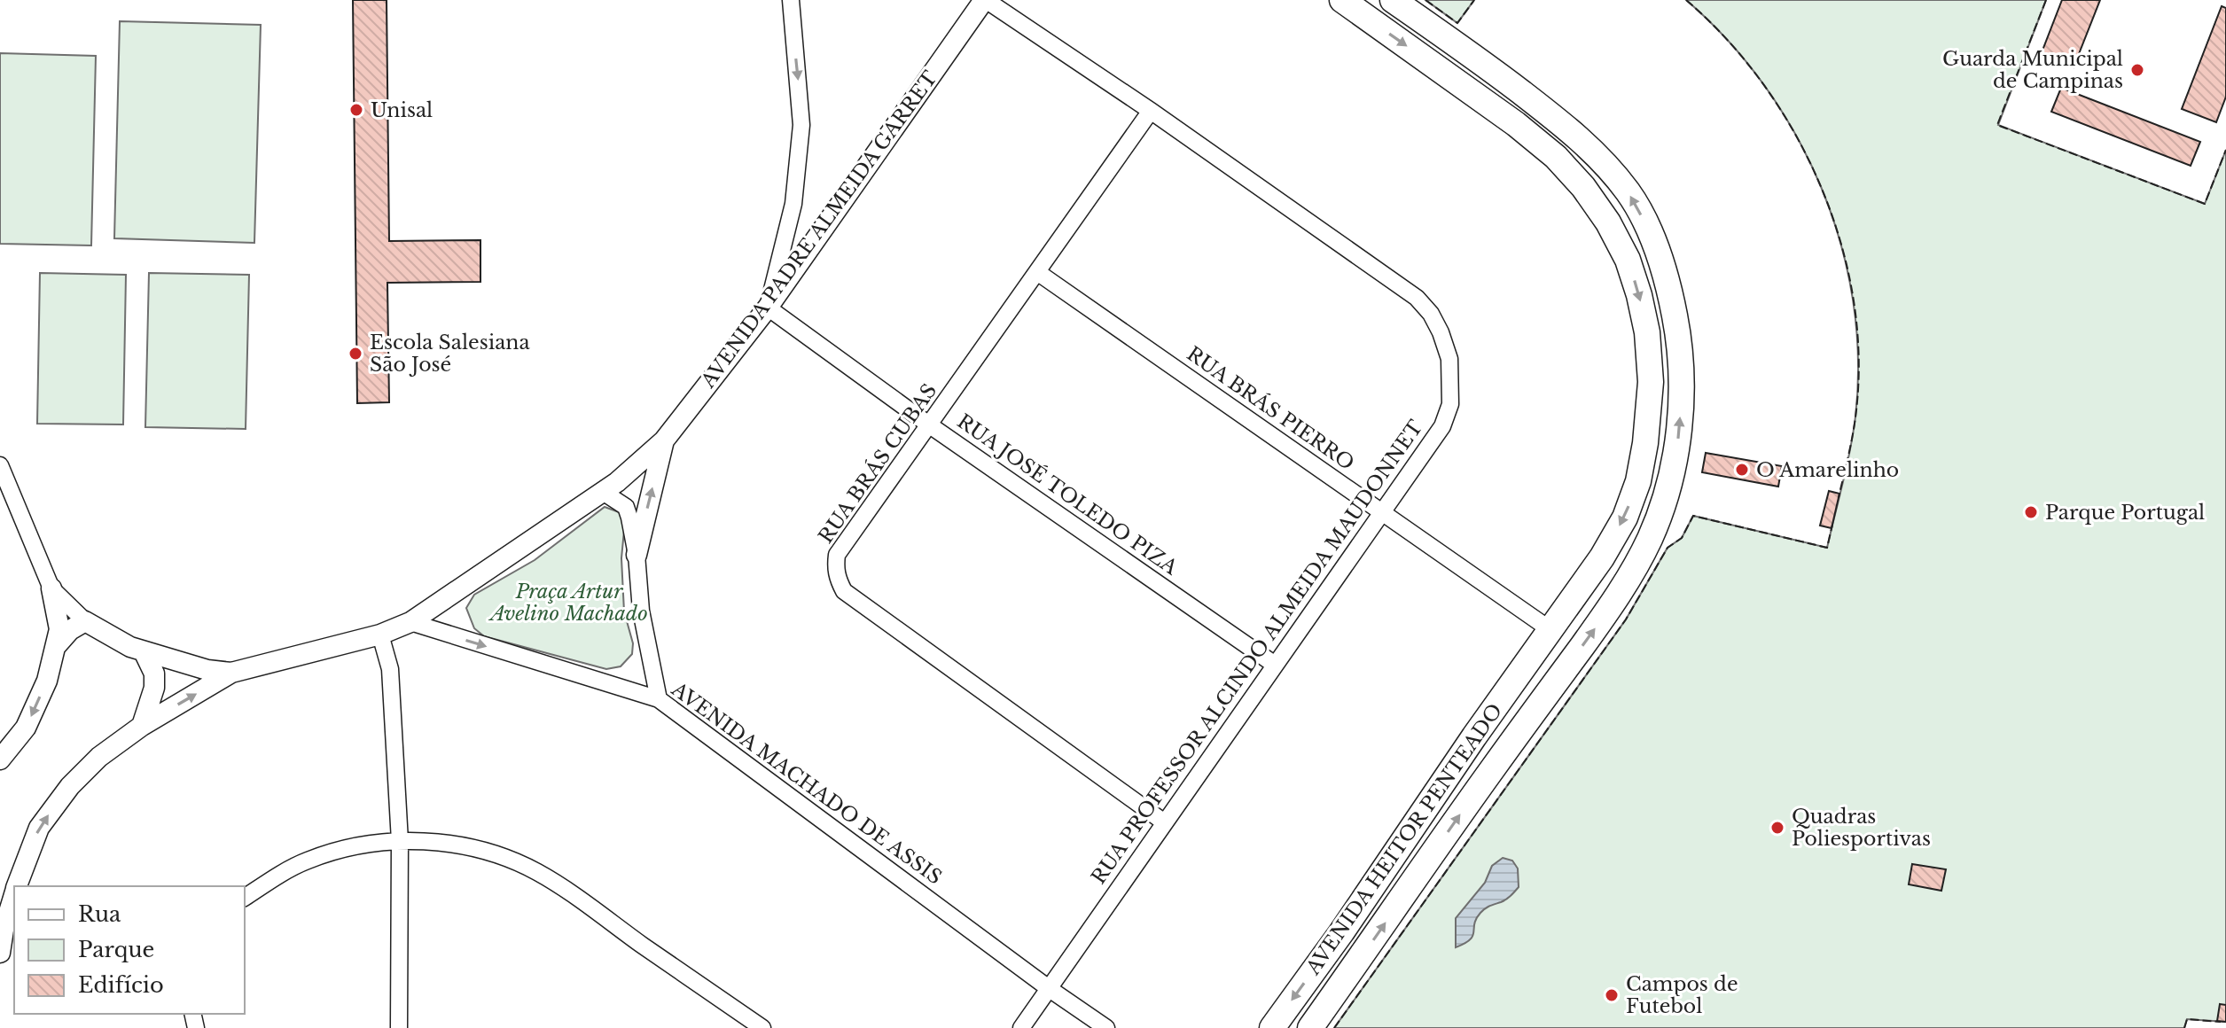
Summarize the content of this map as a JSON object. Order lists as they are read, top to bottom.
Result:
{
  "streets": {
    "main road": ["AVENIDA HEITOR PENTEADO"],
    "street": [
      "AVENIDA PADRE ALMEIDA GARRET",
      "RUA BRÁS PIERRO",
      "RUA BRÁS CUBAS",
      "RUA JOSÉ TOLEDO PIZA",
      "RUA PROFESSOR ALCINDO ALMEIDA MAUDONNET",
      "AVENIDA MACHADO DE ASSIS"
    ]
  },
  "crossings": [
    ["AVENIDA PADRE ALMEIDA GARRET", "RUA JOSÉ TOLEDO PIZA"],
    ["AVENIDA PADRE ALMEIDA GARRET", "RUA PROFESSOR ALCINDO ALMEIDA MAUDONNET"],
    ["AVENIDA PADRE ALMEIDA GARRET", "AVENIDA MACHADO DE ASSIS"],
    ["RUA BRÁS PIERRO", "RUA BRÁS CUBAS"],
    ["RUA BRÁS PIERRO", "RUA PROFESSOR ALCINDO ALMEIDA MAUDONNET"],
    ["RUA BRÁS PIERRO", "AVENIDA HEITOR PENTEADO"],
    ["RUA BRÁS CUBAS", "RUA JOSÉ TOLEDO PIZA"],
    ["RUA BRÁS CUBAS", "RUA PROFESSOR ALCINDO ALMEIDA MAUDONNET"],
    ["RUA JOSÉ TOLEDO PIZA", "RUA PROFESSOR ALCINDO ALMEIDA MAUDONNET"],
    ["RUA PROFESSOR ALCINDO ALMEIDA MAUDONNET", "AVENIDA MACHADO DE ASSIS"]
  ],
  "parks": ["Praça Artur Avelino Machado"],
  "places": [
    "Guarda Municipal de Campinas",
    "Unisal",
    "Escola Salesiana São José",
    "O Amarelinho",
    "Parque Portugal",
    "Quadras Poliesportivas",
    "Campos de Futebol"
  ],
  "legend": ["Rua", "Parque", "Edifício"]
}
